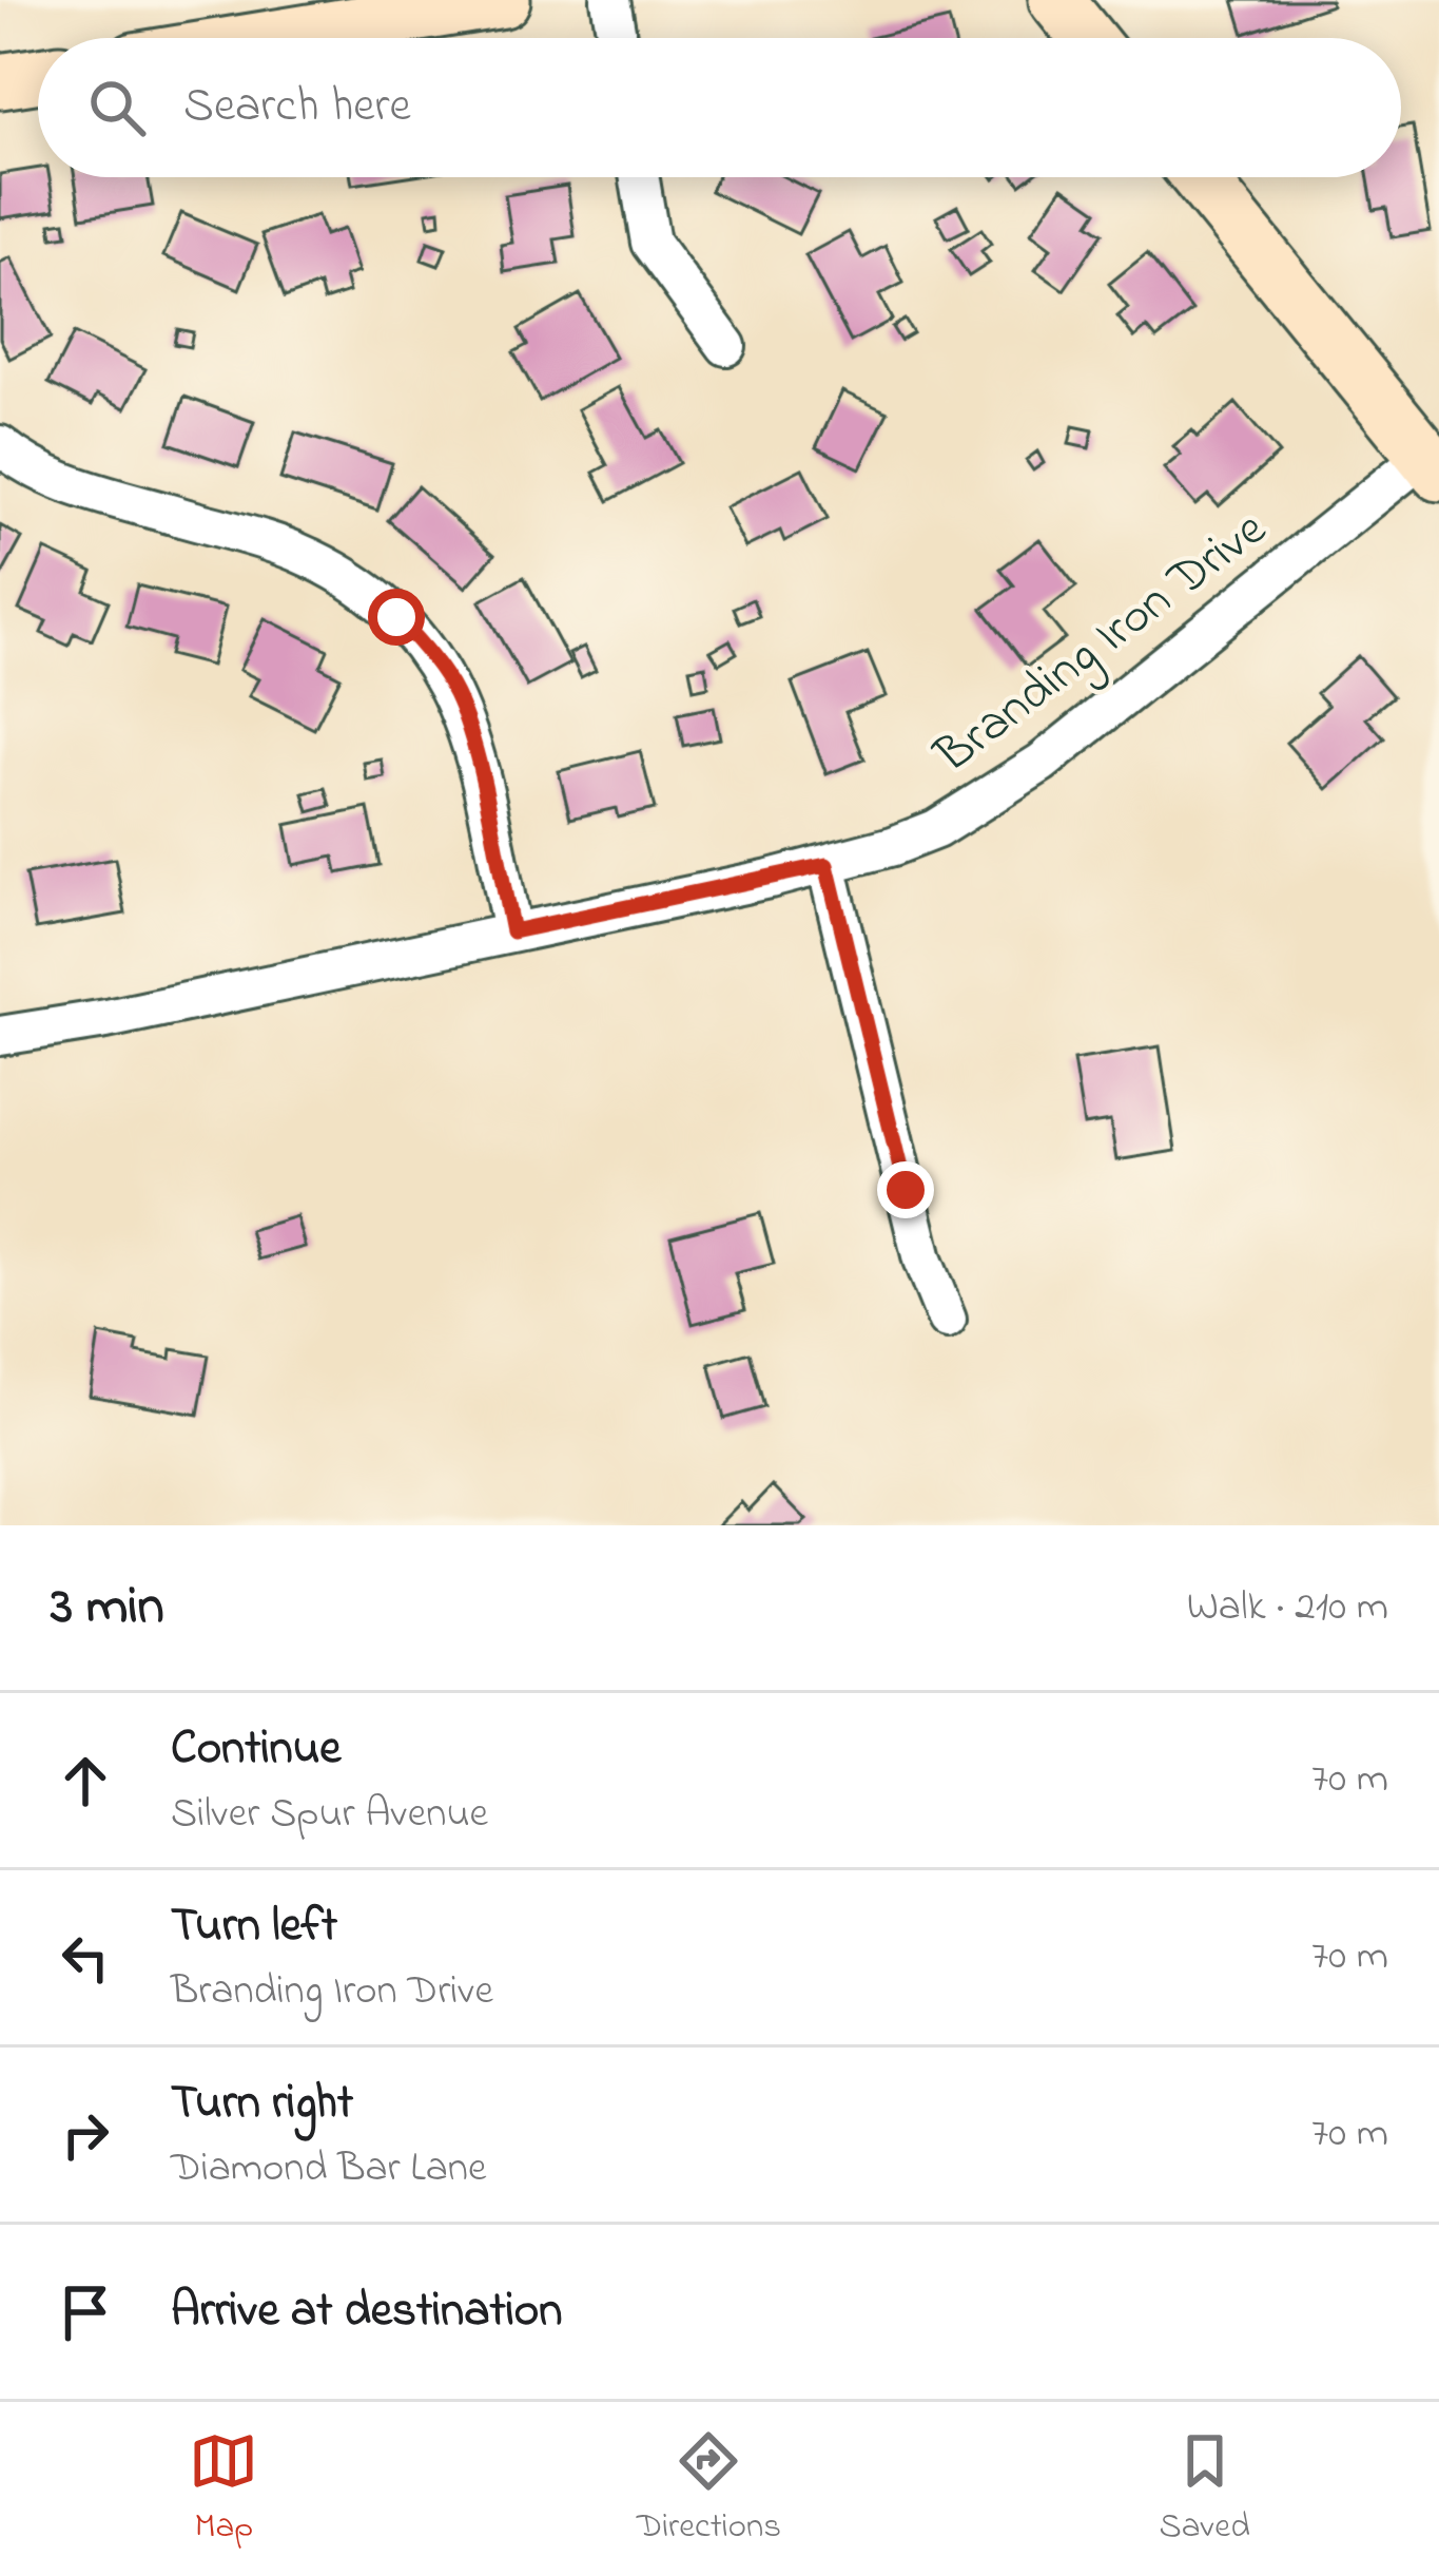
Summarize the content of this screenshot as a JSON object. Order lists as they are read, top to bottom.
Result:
{
  "streets": {
    "street": ["Branding Iron Drive"]
  },
  "page": {
    "search": "Search here",
    "heading": ["3 min", "Walk · 210 m"],
    "list": [
      ["Continue", "Silver Spur Avenue", "70 m"],
      ["Turn left", "Branding Iron Drive", "70 m"],
      ["Turn right", "Diamond Bar Lane", "70 m"],
      "Arrive at destination"
    ],
    "nav": ["Map", "Directions", "Saved"]
  }
}
